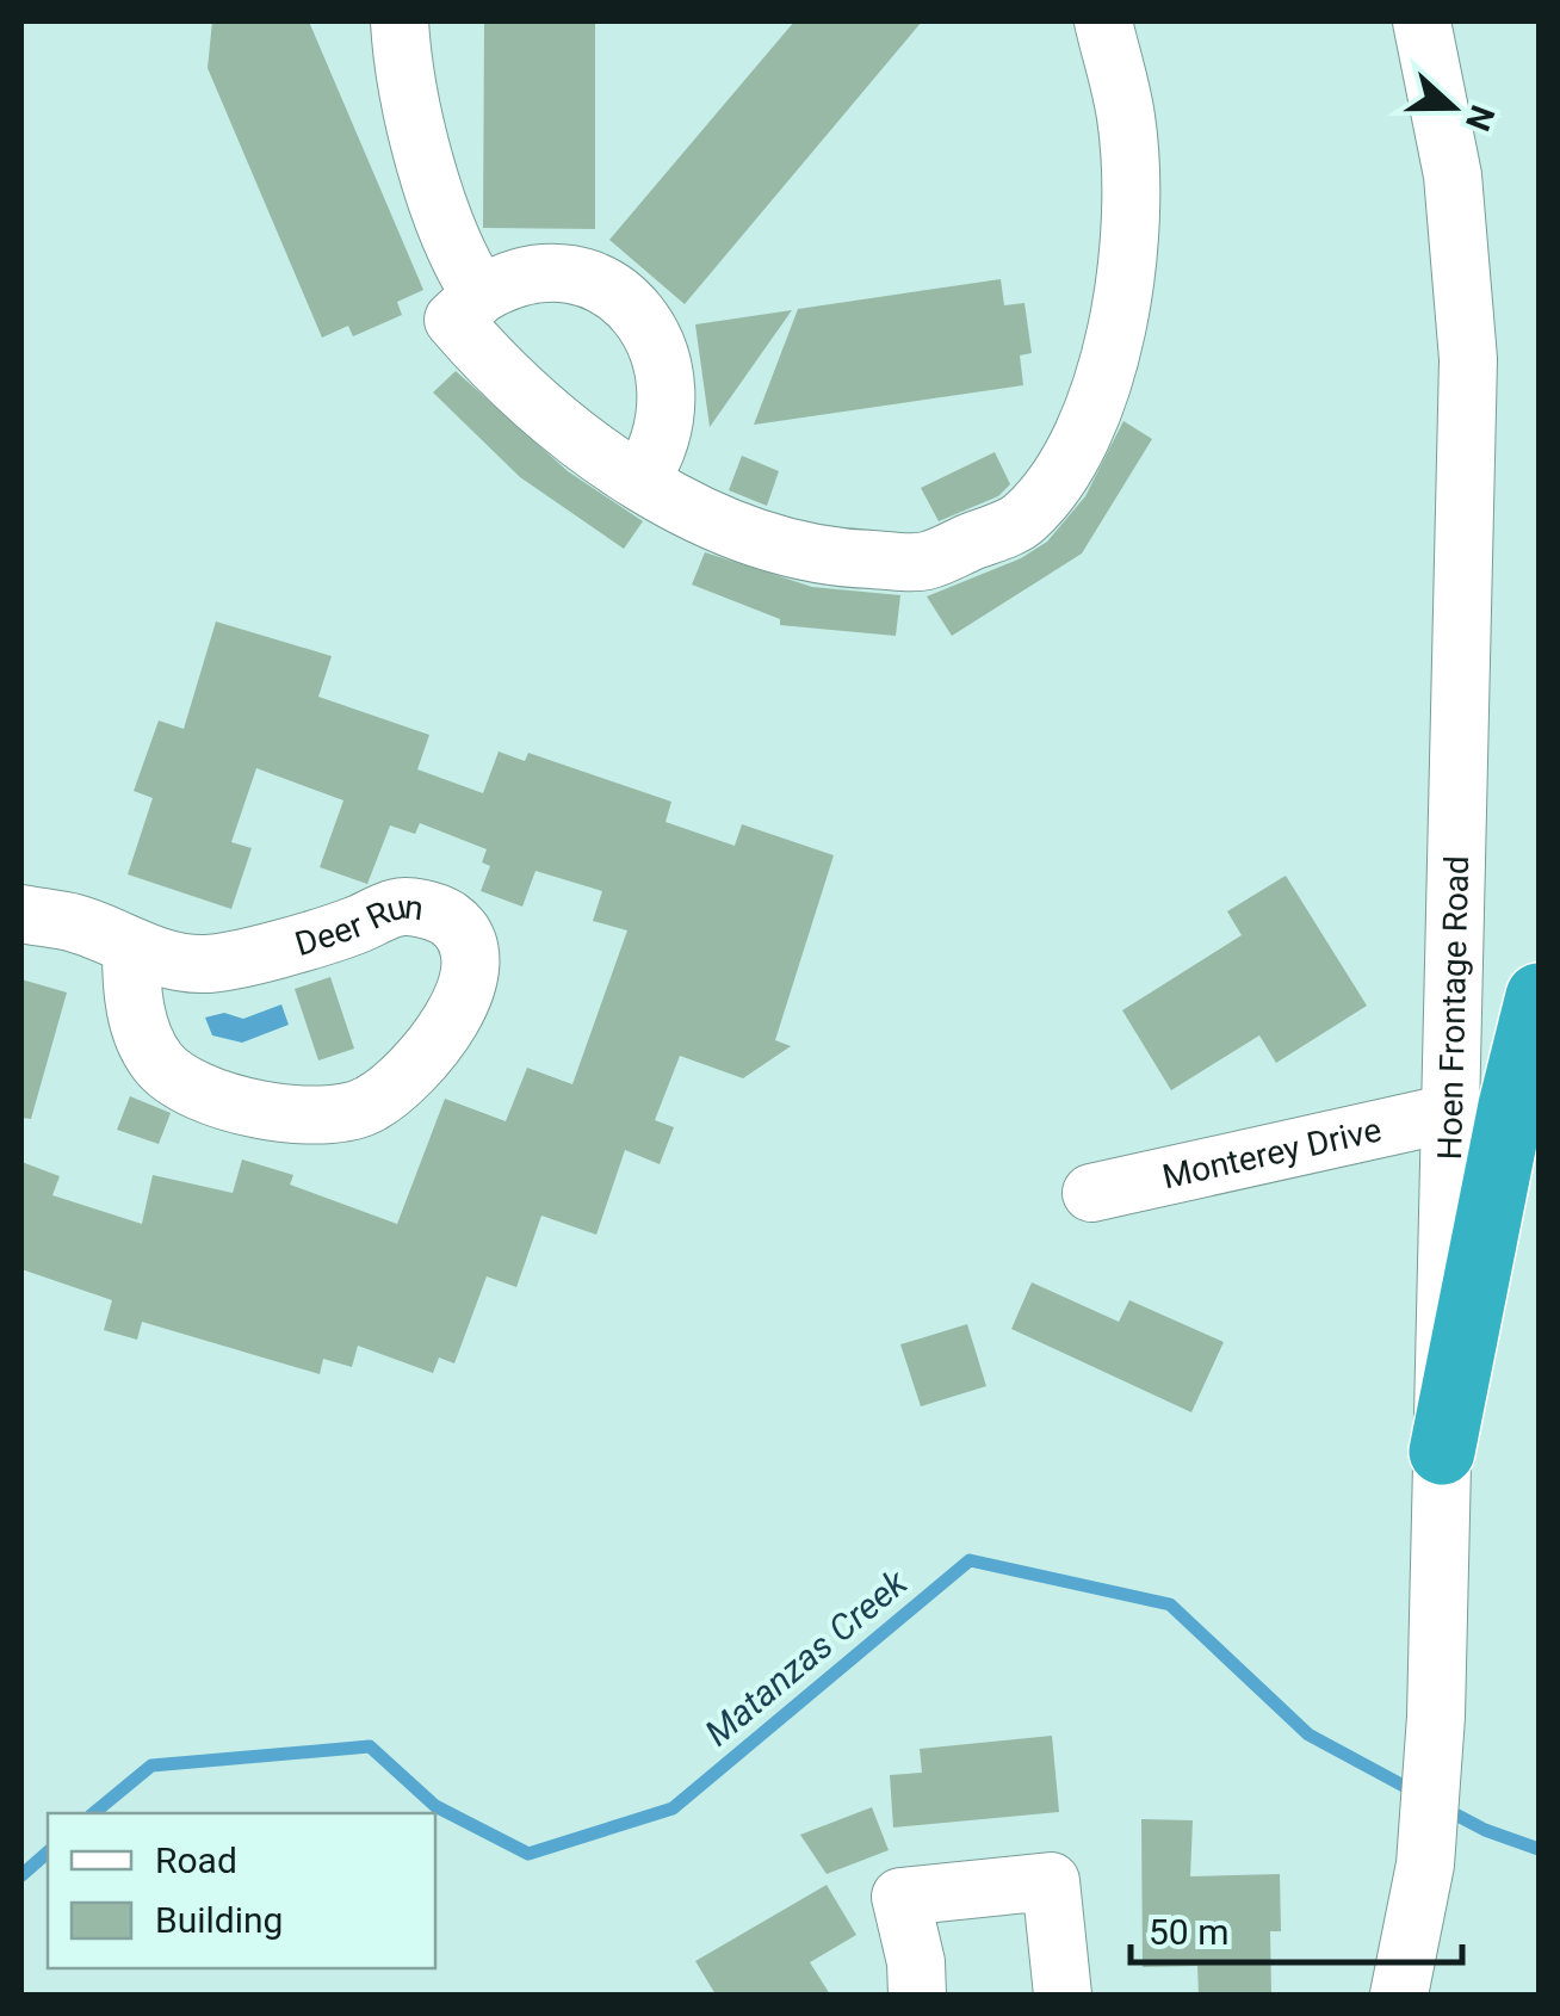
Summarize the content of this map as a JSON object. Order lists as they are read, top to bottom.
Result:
{
  "streets": {
    "street": ["Deer Run", "Hoen Frontage Road", "Monterey Drive"]
  },
  "crossings": [
    ["Hoen Frontage Road", "Monterey Drive"]
  ],
  "water": ["Matanzas Creek"],
  "legend": ["Road", "Building"],
  "scale_bar": "50 m",
  "north": "right"
}
